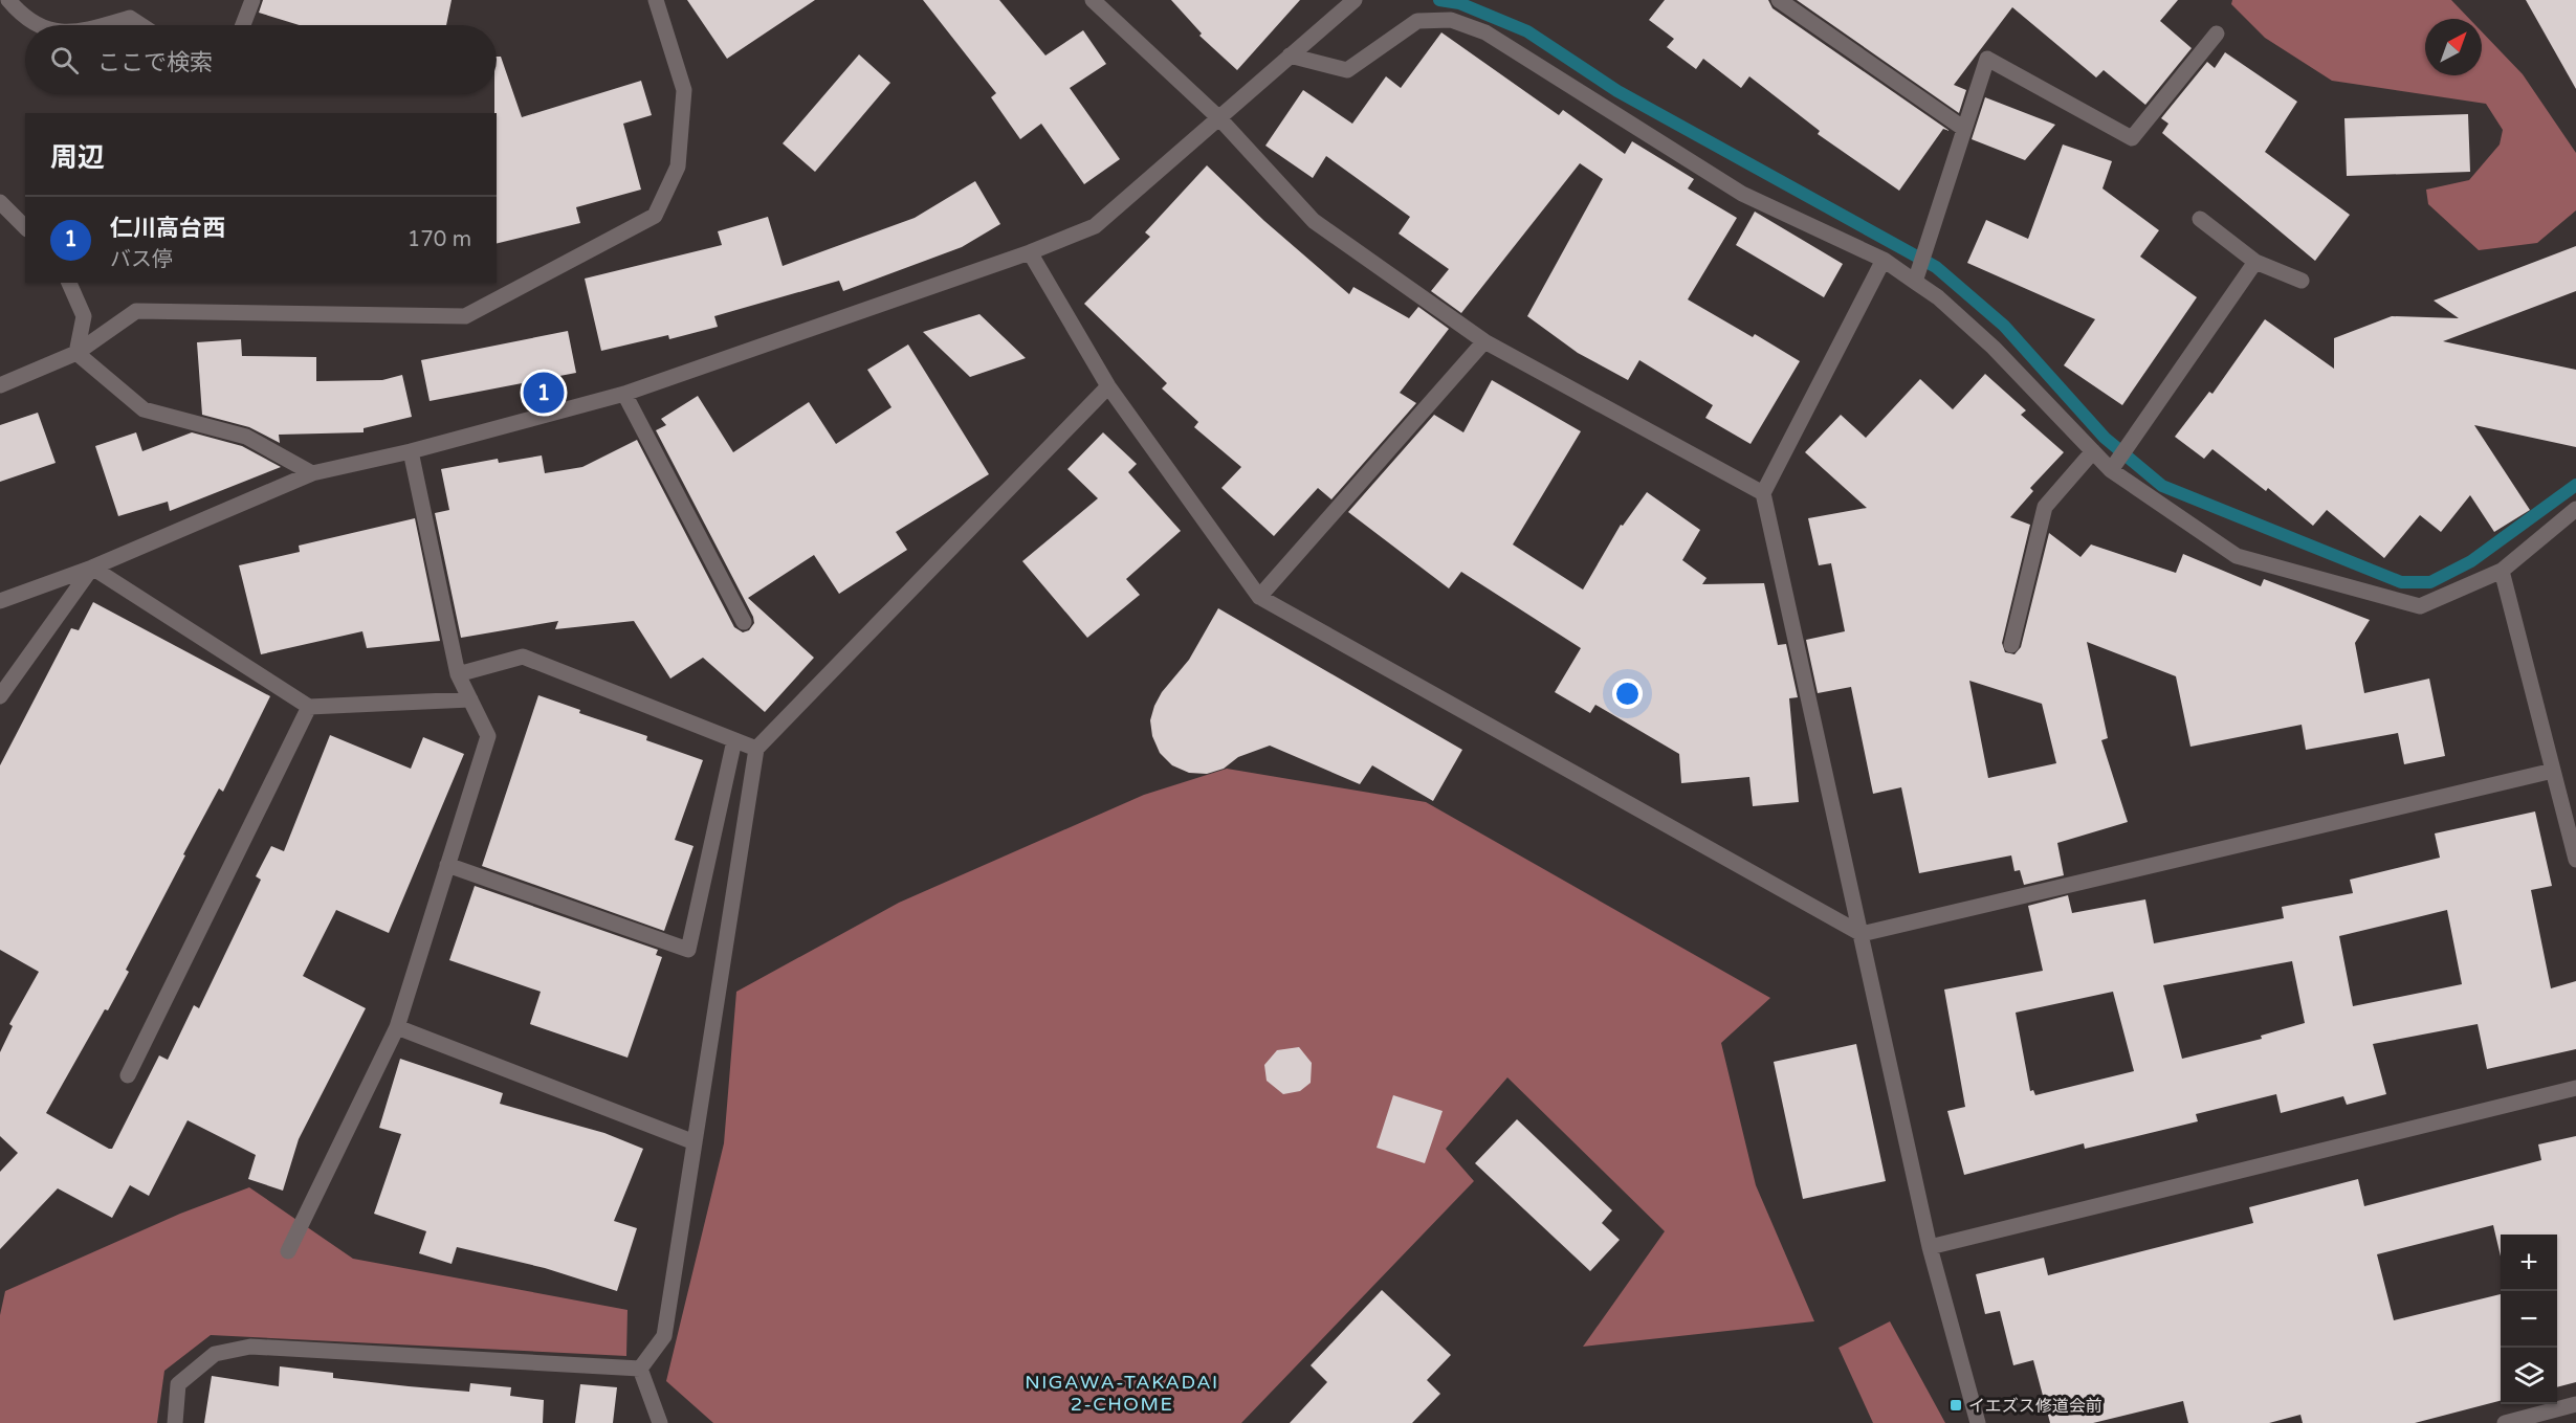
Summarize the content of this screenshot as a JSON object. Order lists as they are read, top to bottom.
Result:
{
  "districts": ["NIGAWA-TAKADAI 2-CHOME"],
  "places": {
    "transit": ["イエズス修道会前"]
  },
  "north": "top right",
  "page": {
    "search": "ここで検索",
    "heading": "周辺",
    "list": [
      {
        "mark": "1",
        "name": "仁川高台西",
        "note": "バス停",
        "value": "170 m"
      }
    ],
    "pins": "1",
    "map_buttons": ["+", "−"]
  }
}
